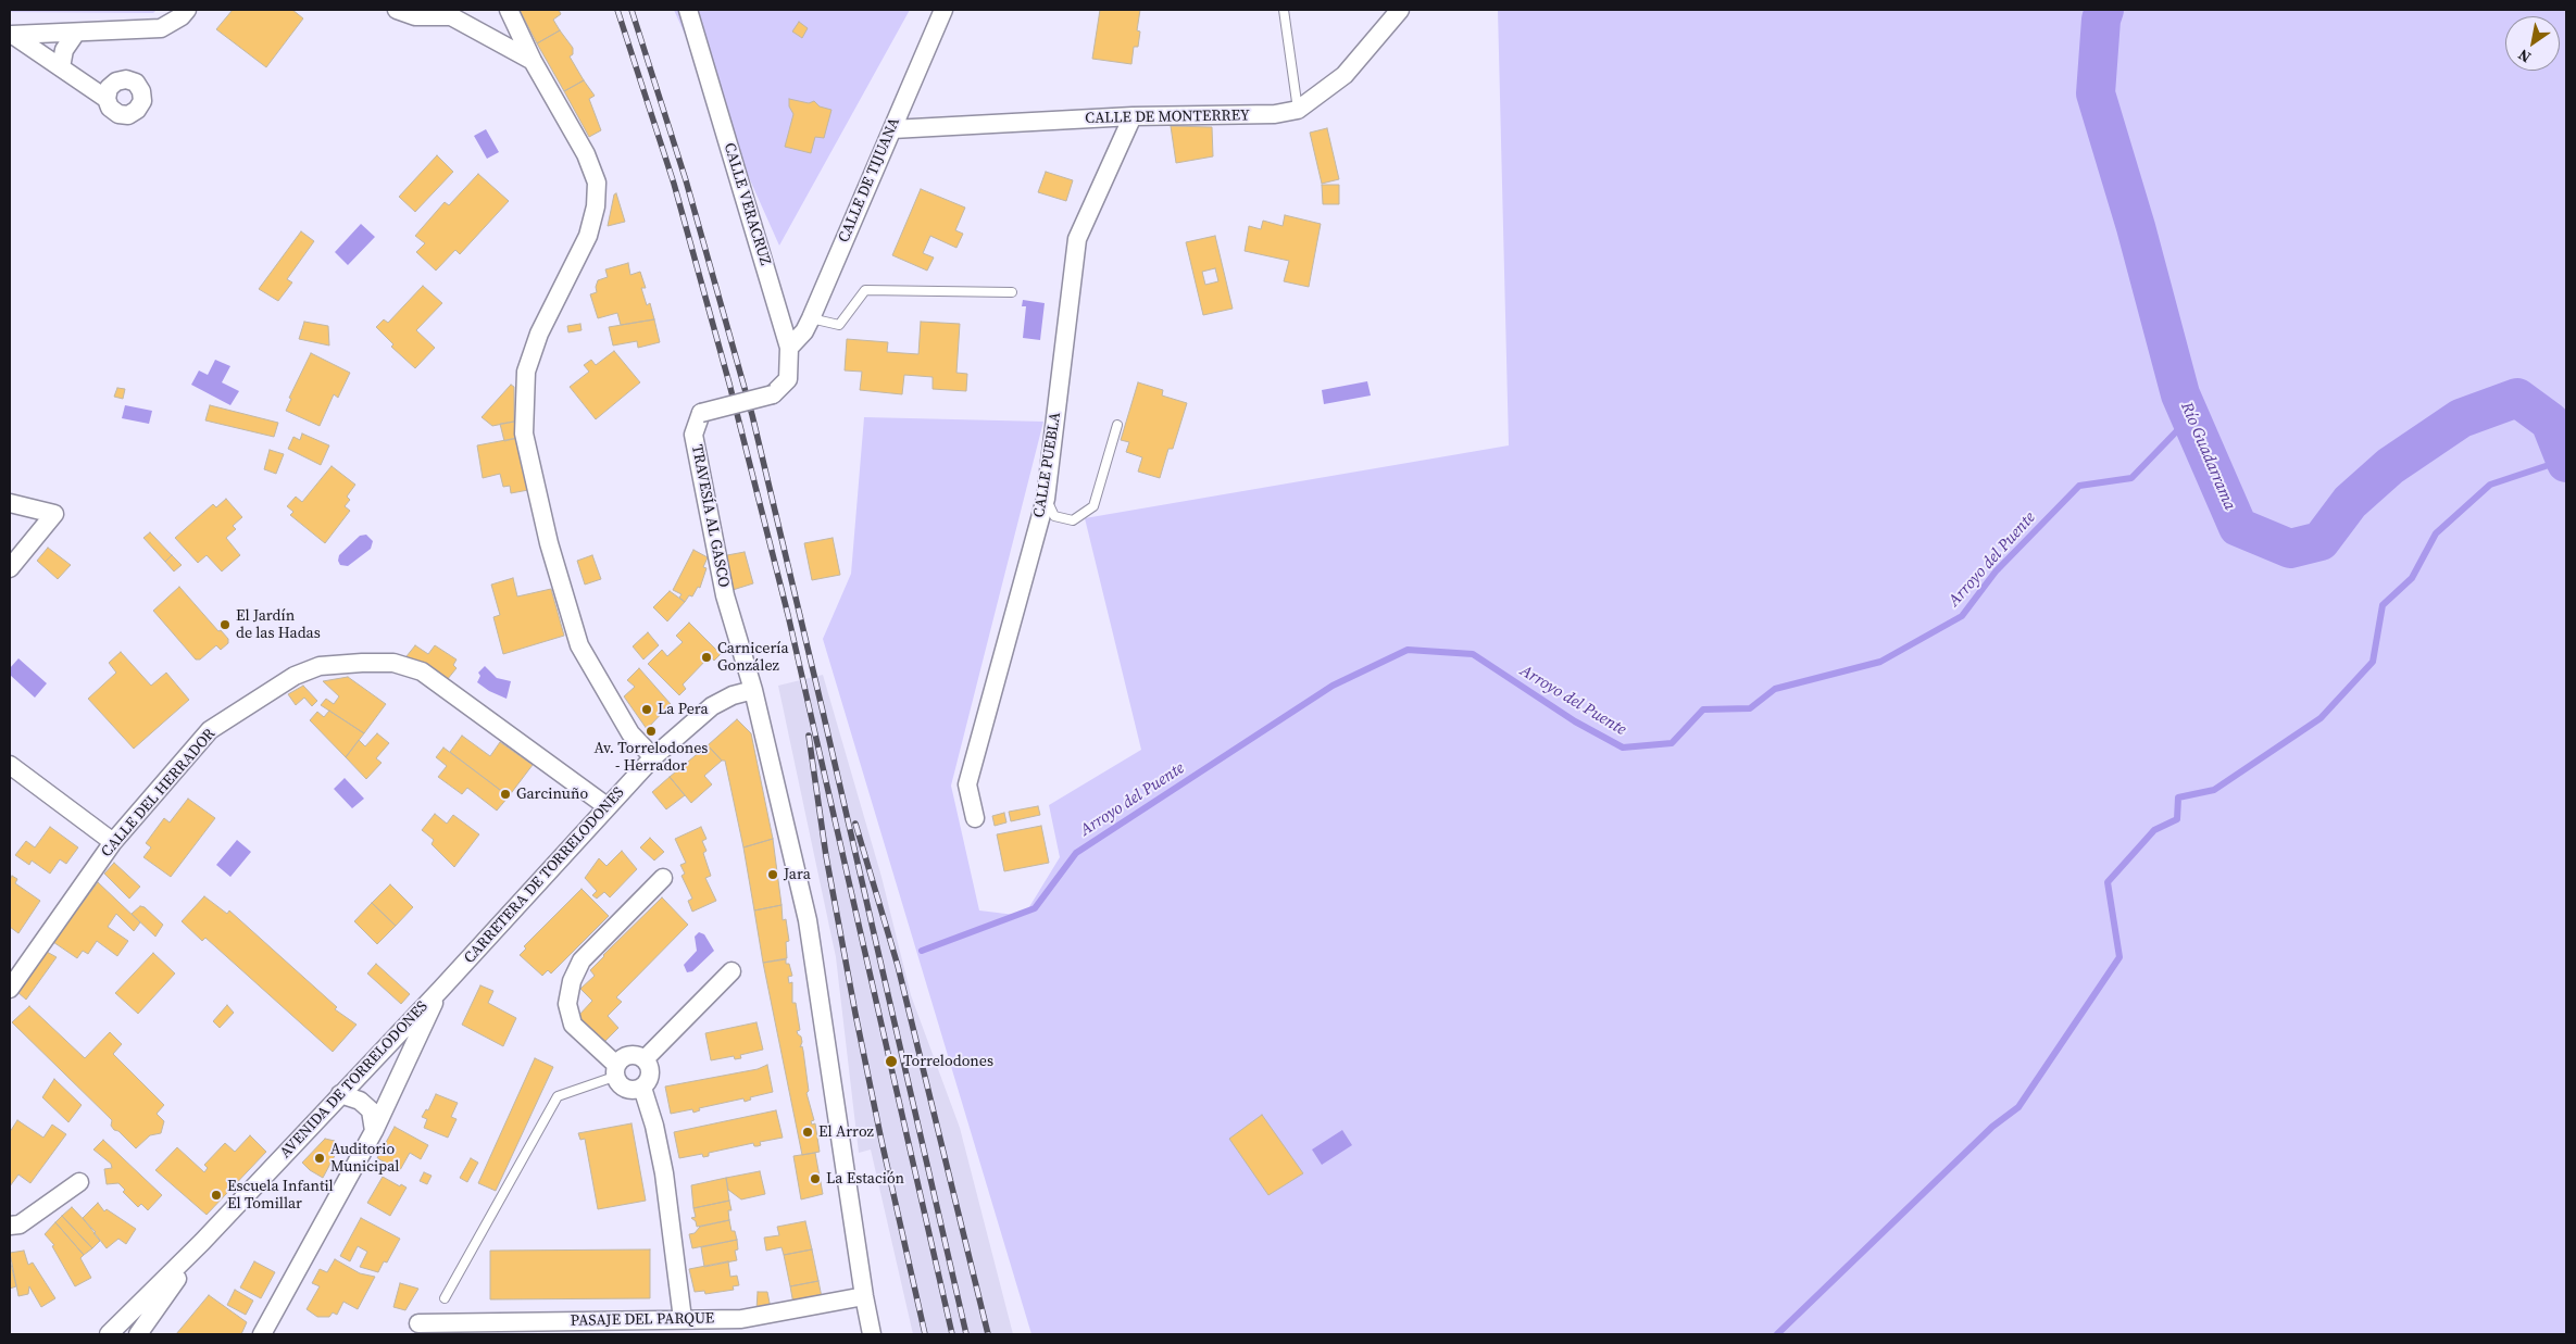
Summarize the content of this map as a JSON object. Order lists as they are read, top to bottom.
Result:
{
  "streets": {
    "street": [
      "CALLE DE MONTERREY",
      "CALLE DE TIJUANA",
      "CALLE VERACRUZ",
      "CALLE PUEBLA",
      "TRAVESÍA AL GASCO",
      "CALLE DEL HERRADOR",
      "CARRETERA DE TORRELODONES",
      "AVENIDA DE TORRELODONES",
      "PASAJE DEL PARQUE"
    ]
  },
  "crossings": [
    ["CALLE DE MONTERREY", "CALLE DE TIJUANA"],
    ["CALLE DE MONTERREY", "CALLE PUEBLA"],
    ["CALLE DE TIJUANA", "CALLE VERACRUZ"],
    ["CALLE VERACRUZ", "TRAVESÍA AL GASCO"],
    ["TRAVESÍA AL GASCO", "CARRETERA DE TORRELODONES"],
    ["TRAVESÍA AL GASCO", "PASAJE DEL PARQUE"],
    ["CALLE DEL HERRADOR", "CARRETERA DE TORRELODONES"],
    ["CARRETERA DE TORRELODONES", "AVENIDA DE TORRELODONES"]
  ],
  "water": ["Río Guadarrama", "Arroyo del Puente"],
  "places": [
    "El Jardín de las Hadas",
    "Carnicería González",
    "La Pera",
    "Av. Torrelodones - Herrador",
    "Garcinuño",
    "Jara",
    "Torrelodones",
    "El Arroz",
    "Auditorio Municipal",
    "La Estación",
    "Escuela Infantil El Tomillar"
  ],
  "north": "bottom left"
}
